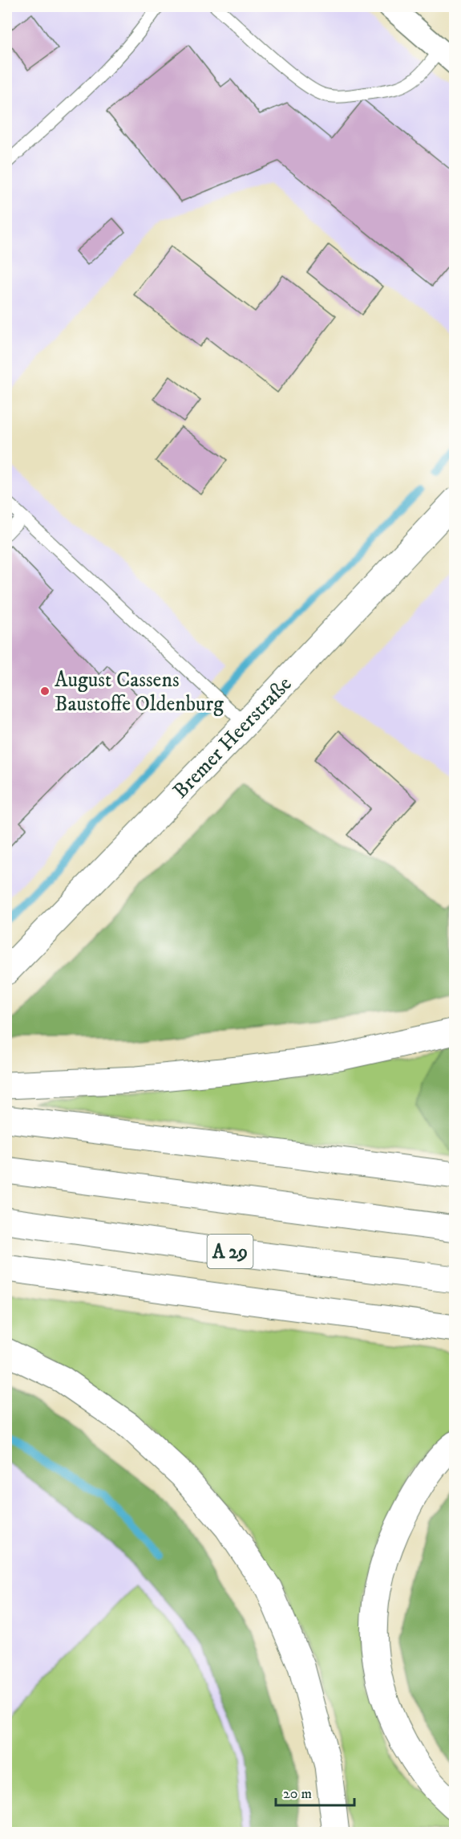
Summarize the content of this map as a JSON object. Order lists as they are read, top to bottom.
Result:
{
  "streets": {
    "main road": ["Bremer Heerstraße", "A 29"]
  },
  "places": ["August Cassens Baustoffe Oldenburg"],
  "scale_bar": "20 m"
}
